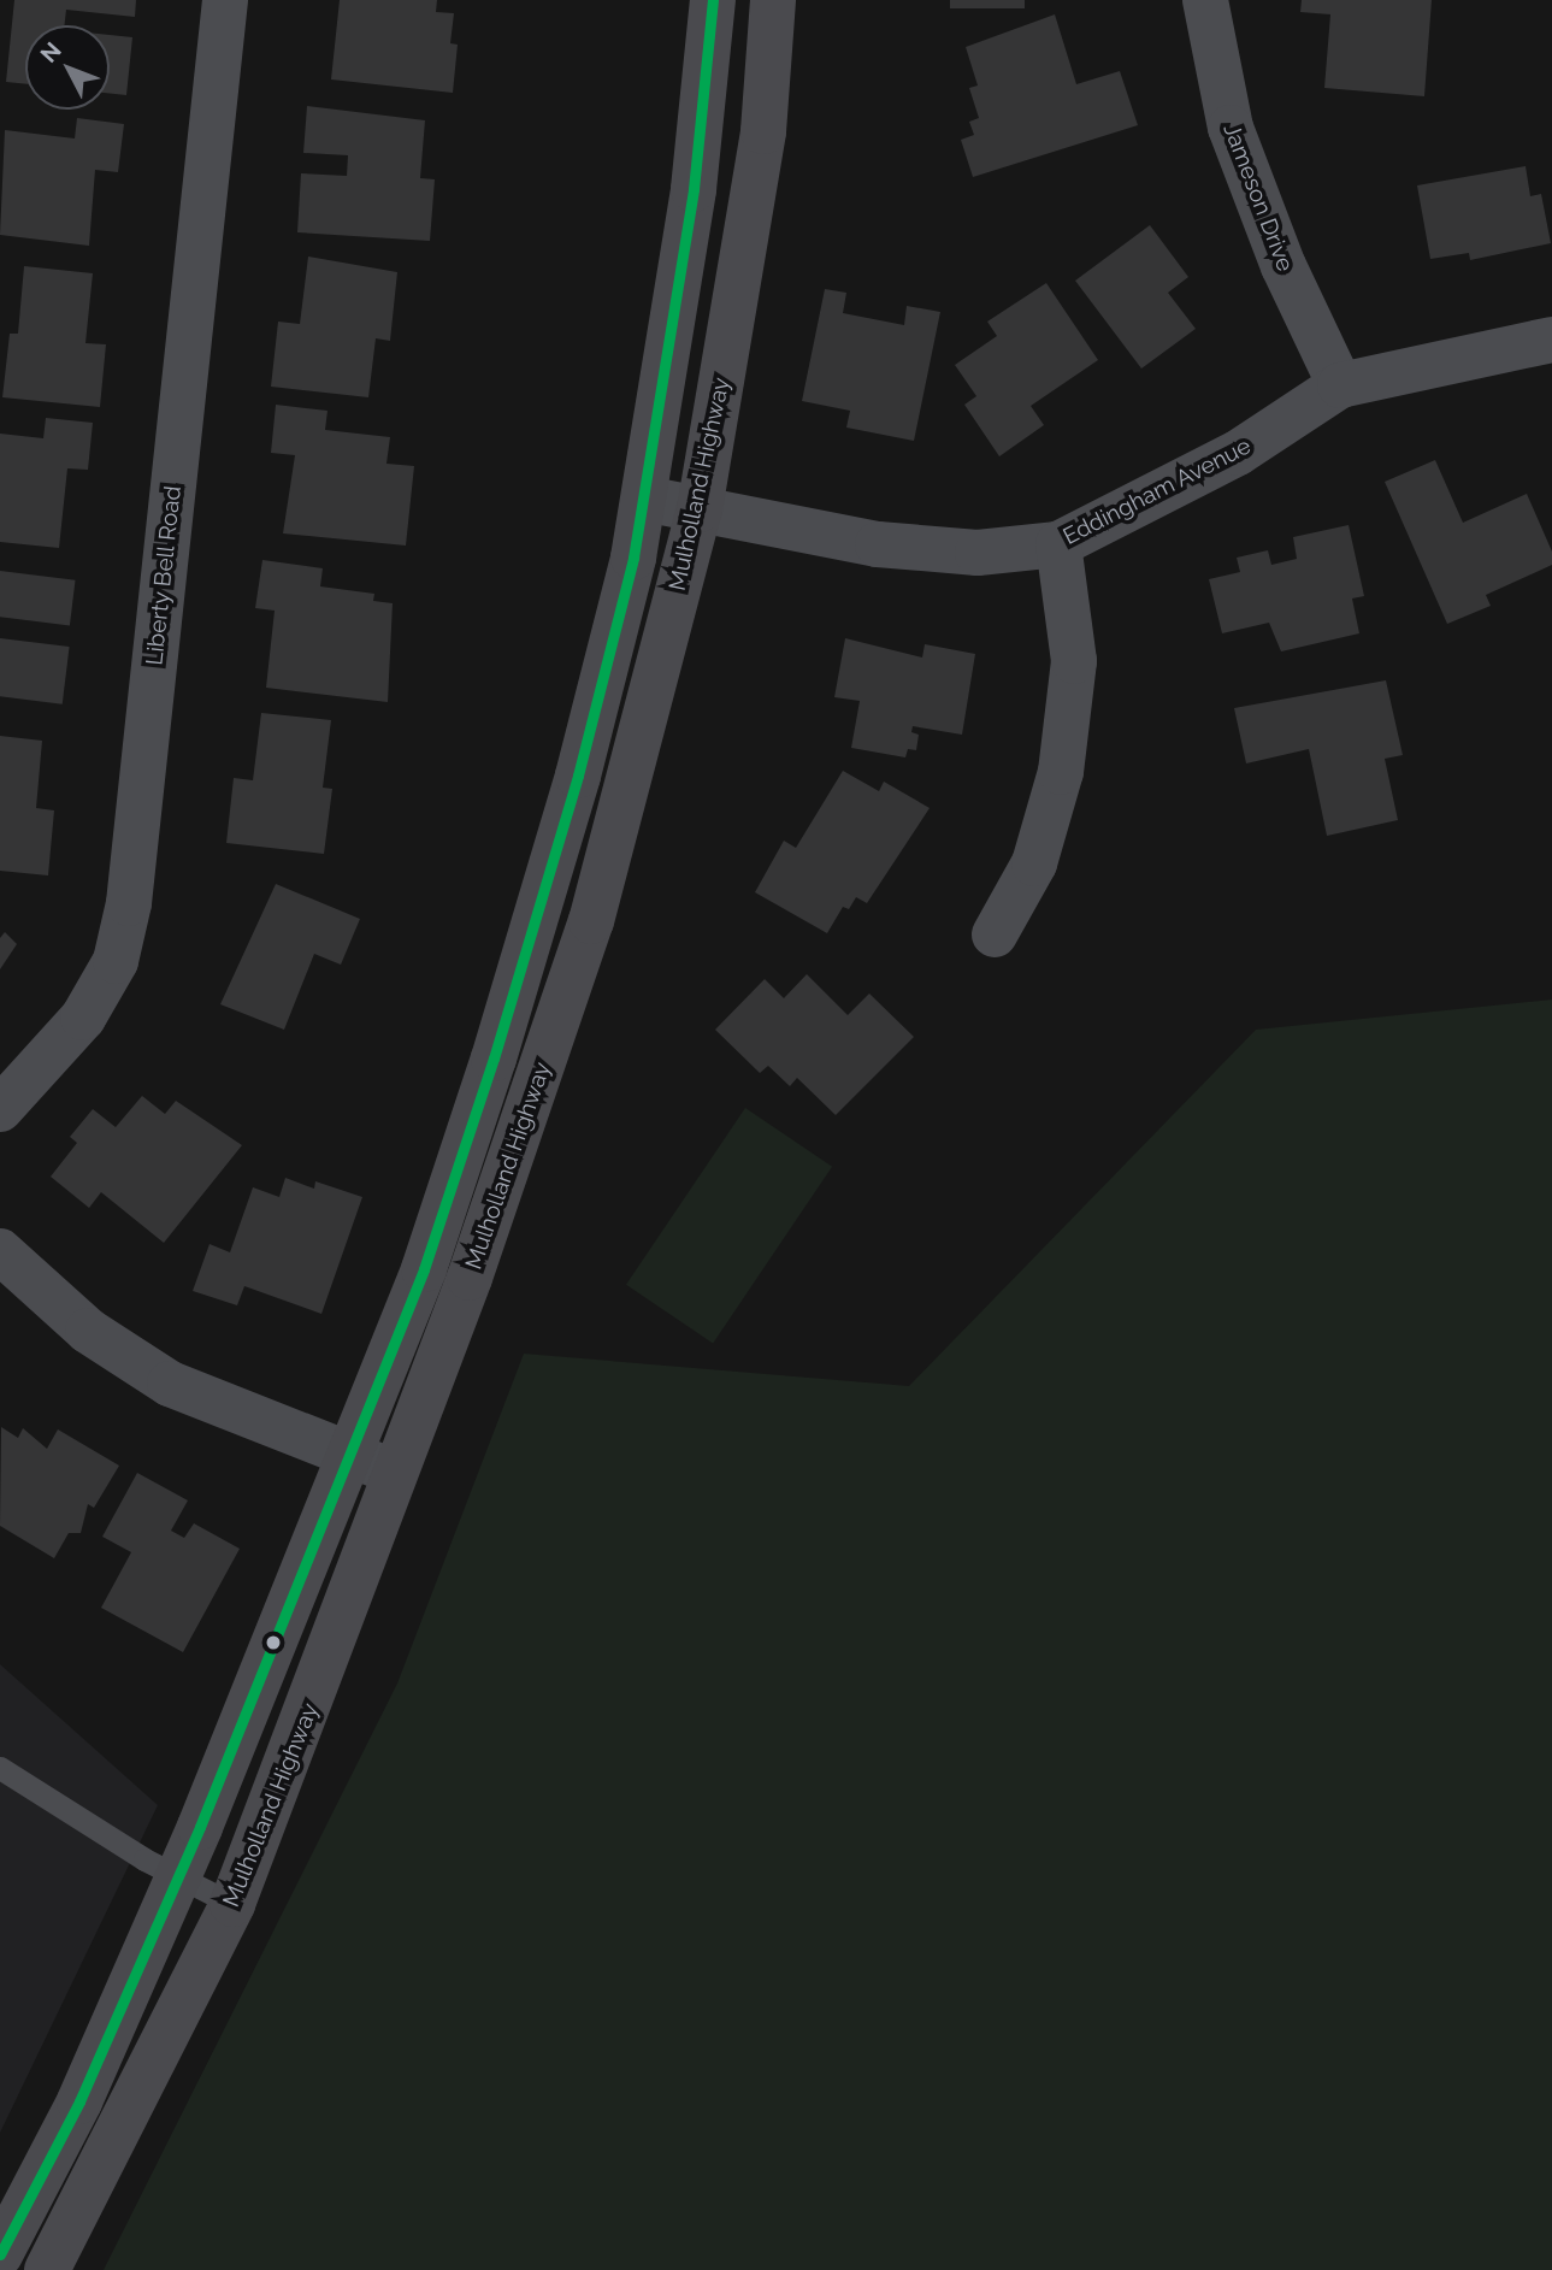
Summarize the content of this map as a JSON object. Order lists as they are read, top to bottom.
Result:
{
  "streets": {
    "main road": ["Mulholland Highway"],
    "street": ["Jameson Drive", "Eddingham Avenue", "Liberty Bell Road"]
  },
  "crossings": [
    ["Jameson Drive", "Eddingham Avenue"],
    ["Mulholland Highway", "Eddingham Avenue"]
  ],
  "north": "top left"
}
